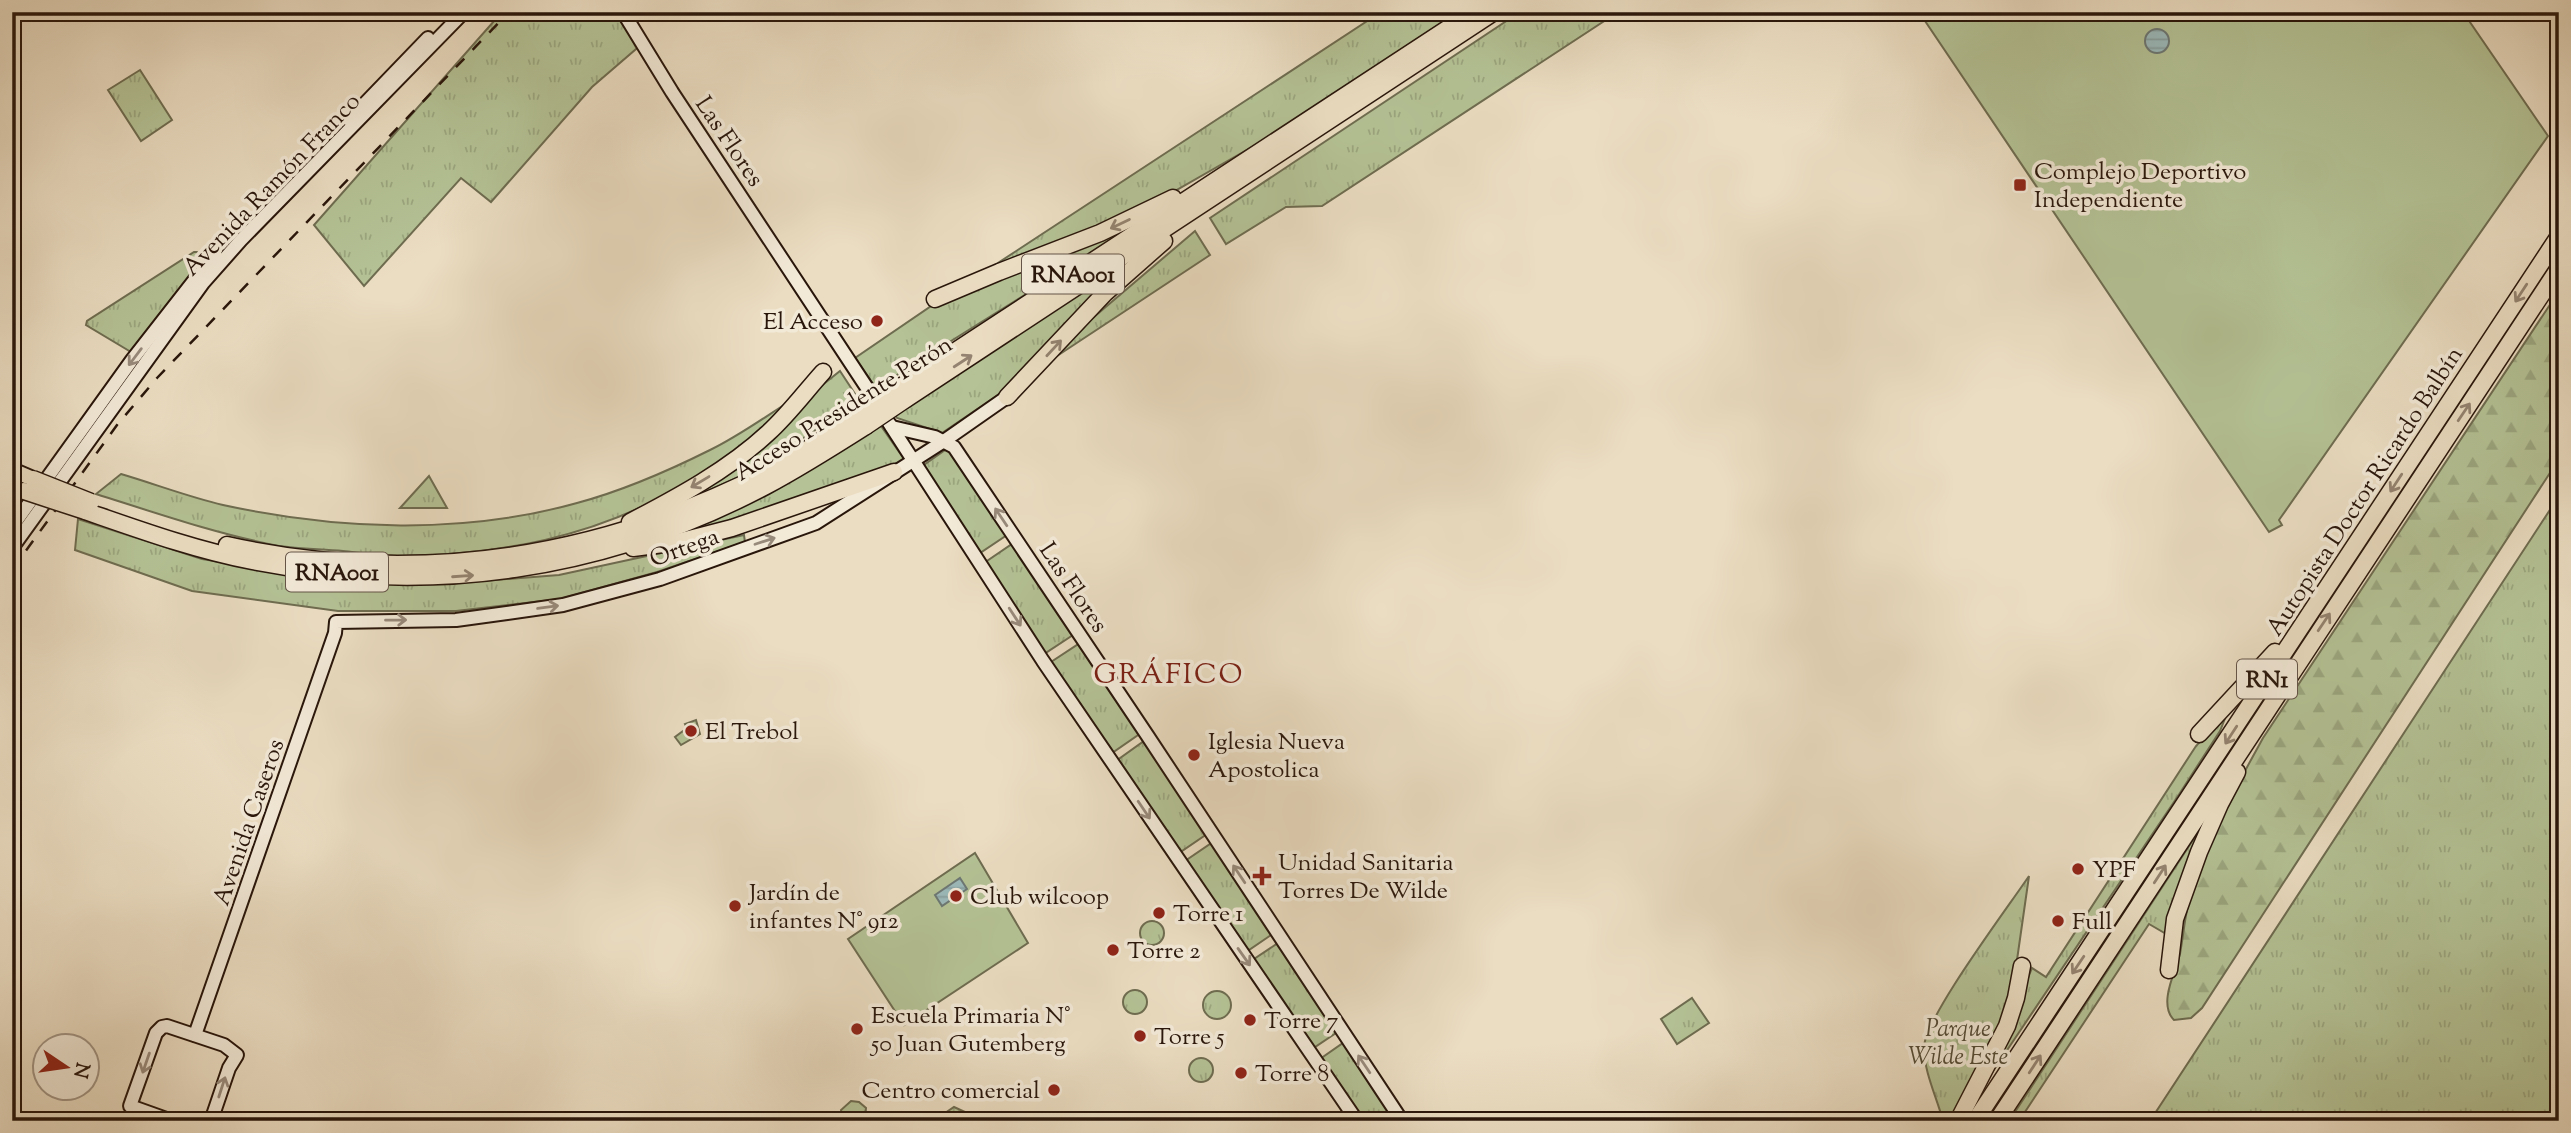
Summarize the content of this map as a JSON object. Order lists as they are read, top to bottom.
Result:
{
  "streets": {
    "highway": [
      "RNA001",
      "Acceso Presidente Perón",
      "Autopista Doctor Ricardo Balbín",
      "RN1"
    ],
    "street": [
      "Las Flores",
      "Avenida Ramón Franco",
      "Ortega",
      "Avenida Caseros"
    ]
  },
  "crossings": [
    ["Las Flores", "Ortega"],
    ["Ortega", "Avenida Caseros"]
  ],
  "one_way": ["Ortega"],
  "districts": ["GRÁFICO"],
  "parks": ["Parque Wilde Este"],
  "places": {
    "transit": ["Complejo Deportivo Independiente"],
    "other": [
      "El Acceso",
      "El Trebol",
      "Iglesia Nueva Apostolica",
      "YPF",
      "Club wilcoop",
      "Jardín de infantes N° 912",
      "Torre 1",
      "Full",
      "Torre 2",
      "Torre 7",
      "Escuela Primaria N° 50 Juan Gutemberg",
      "Torre 5",
      "Torre 8",
      "Centro comercial"
    ],
    "health": ["Unidad Sanitaria Torres De Wilde"]
  },
  "north": "right"
}
